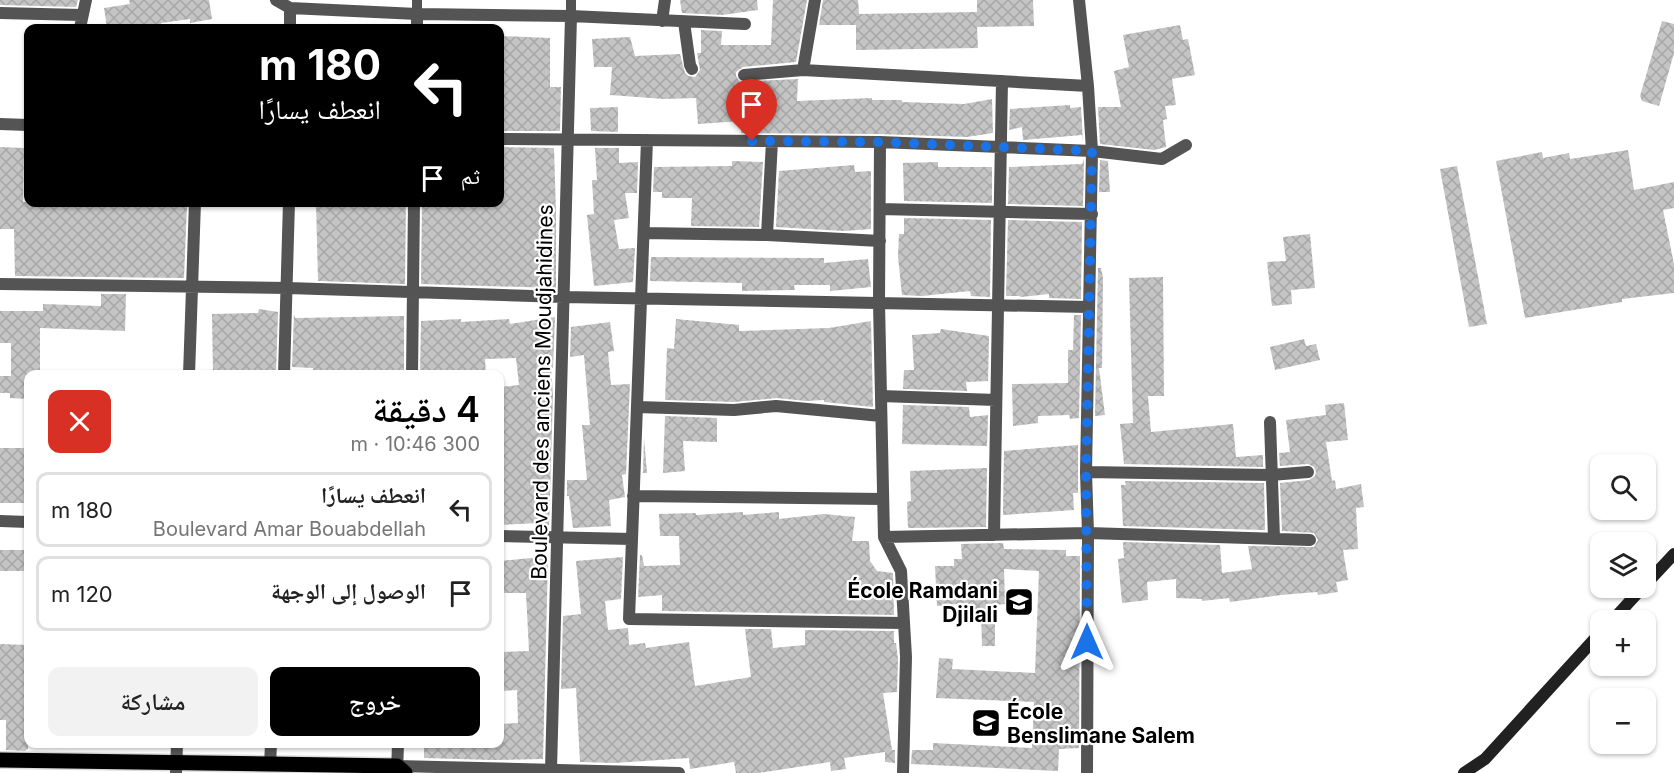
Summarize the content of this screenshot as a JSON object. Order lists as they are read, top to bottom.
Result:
{
  "streets": {
    "street": ["Boulevard des anciens Moudjahidines"]
  },
  "places": {
    "school or university": ["École Ramdani Djilali", "École Benslimane Salem"]
  },
  "page": {
    "turn": ["180 m", "انعطف يسارًا"],
    "then": "ثم",
    "heading": ["4 دقيقة", "300 m · 10:46"],
    "map_buttons": ["+", "−"],
    "list": [
      {
        "name": "انعطف يسارًا",
        "note": "Boulevard Amar Bouabdellah",
        "value": "180 m"
      },
      {
        "name": "الوصول إلى الوجهة",
        "value": "120 m"
      }
    ],
    "buttons": ["خروج", "مشاركة"]
  }
}
